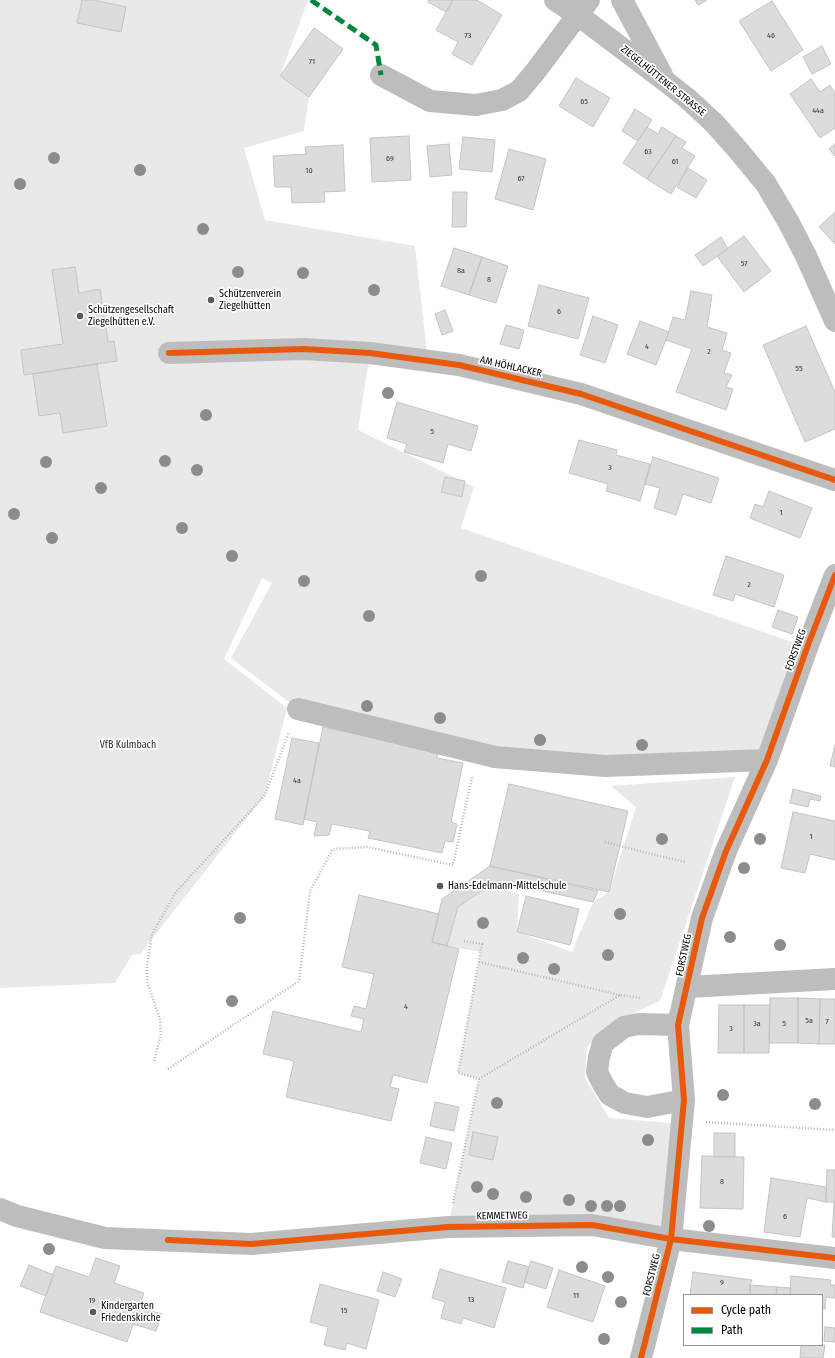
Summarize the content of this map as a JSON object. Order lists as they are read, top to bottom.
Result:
{
  "streets": {
    "street": [
      "ZIEGELHÜTTENER STRASSE",
      "AM HÖHLACKER",
      "FORSTWEG",
      "KEMMETWEG"
    ]
  },
  "crossings": [
    ["FORSTWEG", "KEMMETWEG"]
  ],
  "parks": ["VfB Kulmbach"],
  "places": [
    "Schützenverein Ziegelhütten",
    "Schützengesellschaft Ziegelhütten e.V.",
    "Hans-Edelmann-Mittelschule",
    "Kindergarten Friedenskirche"
  ],
  "house_numbers": [
    "73",
    "46",
    "71",
    "65",
    "44a",
    "63",
    "69",
    "61",
    "10",
    "67",
    "57",
    "8a",
    "8",
    "6",
    "4",
    "2",
    "55",
    "5",
    "3",
    "1",
    "2",
    "4a",
    "1",
    "4",
    "5a",
    "7",
    "3a",
    "5",
    "3",
    "8",
    "6",
    "9",
    "11",
    "13",
    "19",
    "15"
  ],
  "legend": ["Cycle path", "Path"]
}
